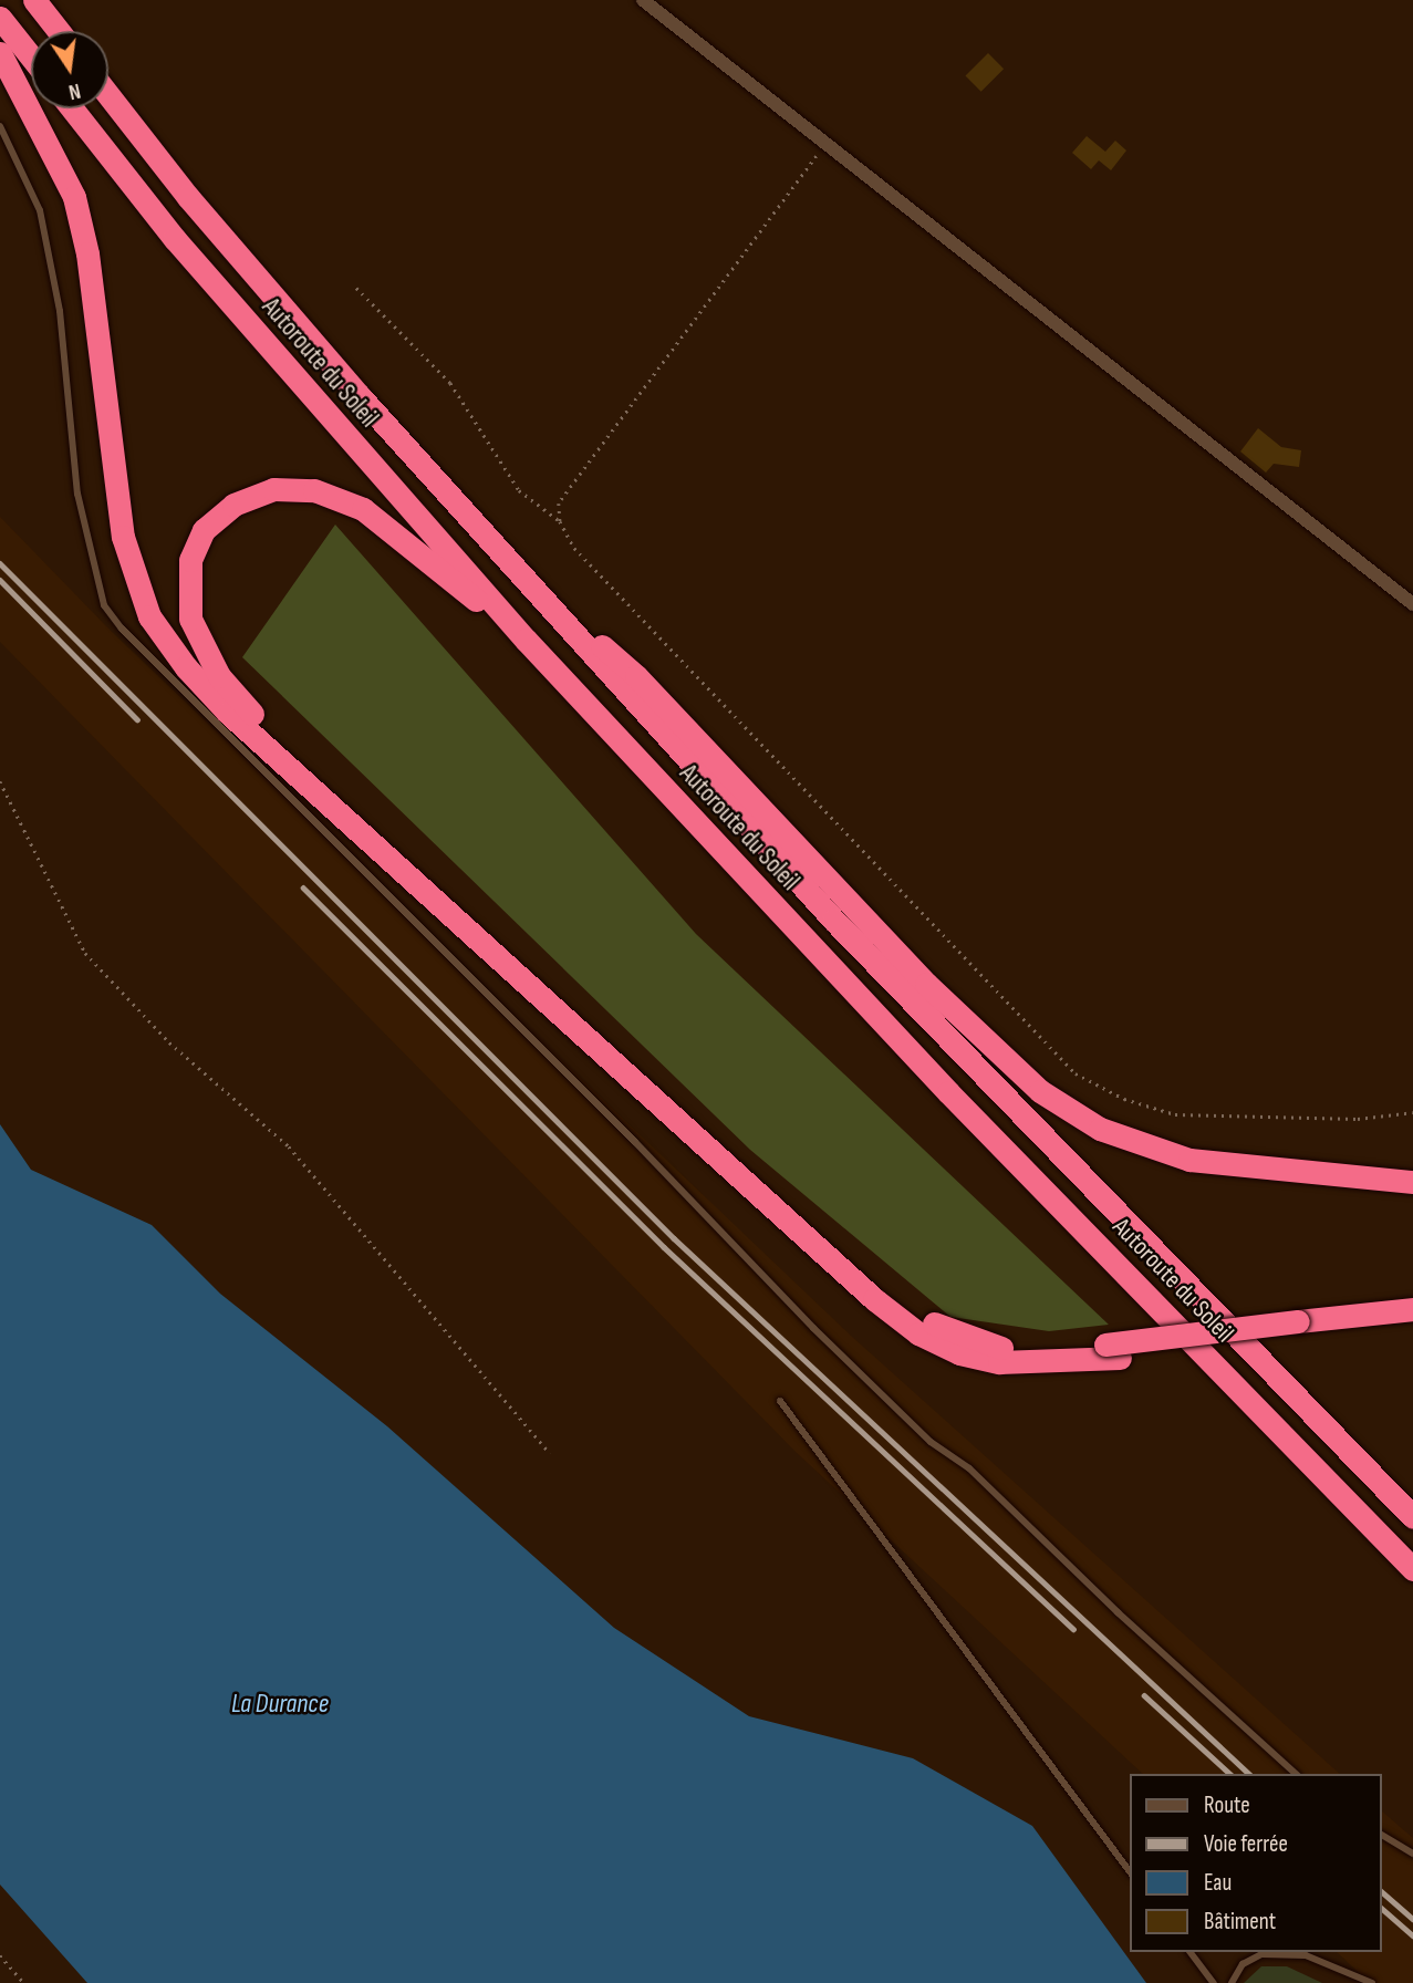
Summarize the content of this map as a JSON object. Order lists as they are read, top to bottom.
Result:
{
  "streets": {
    "highway": ["Autoroute du Soleil"]
  },
  "water": ["La Durance"],
  "legend": [
    "Route",
    "Voie ferrée",
    "Eau",
    "Bâtiment"
  ],
  "north": "bottom"
}
